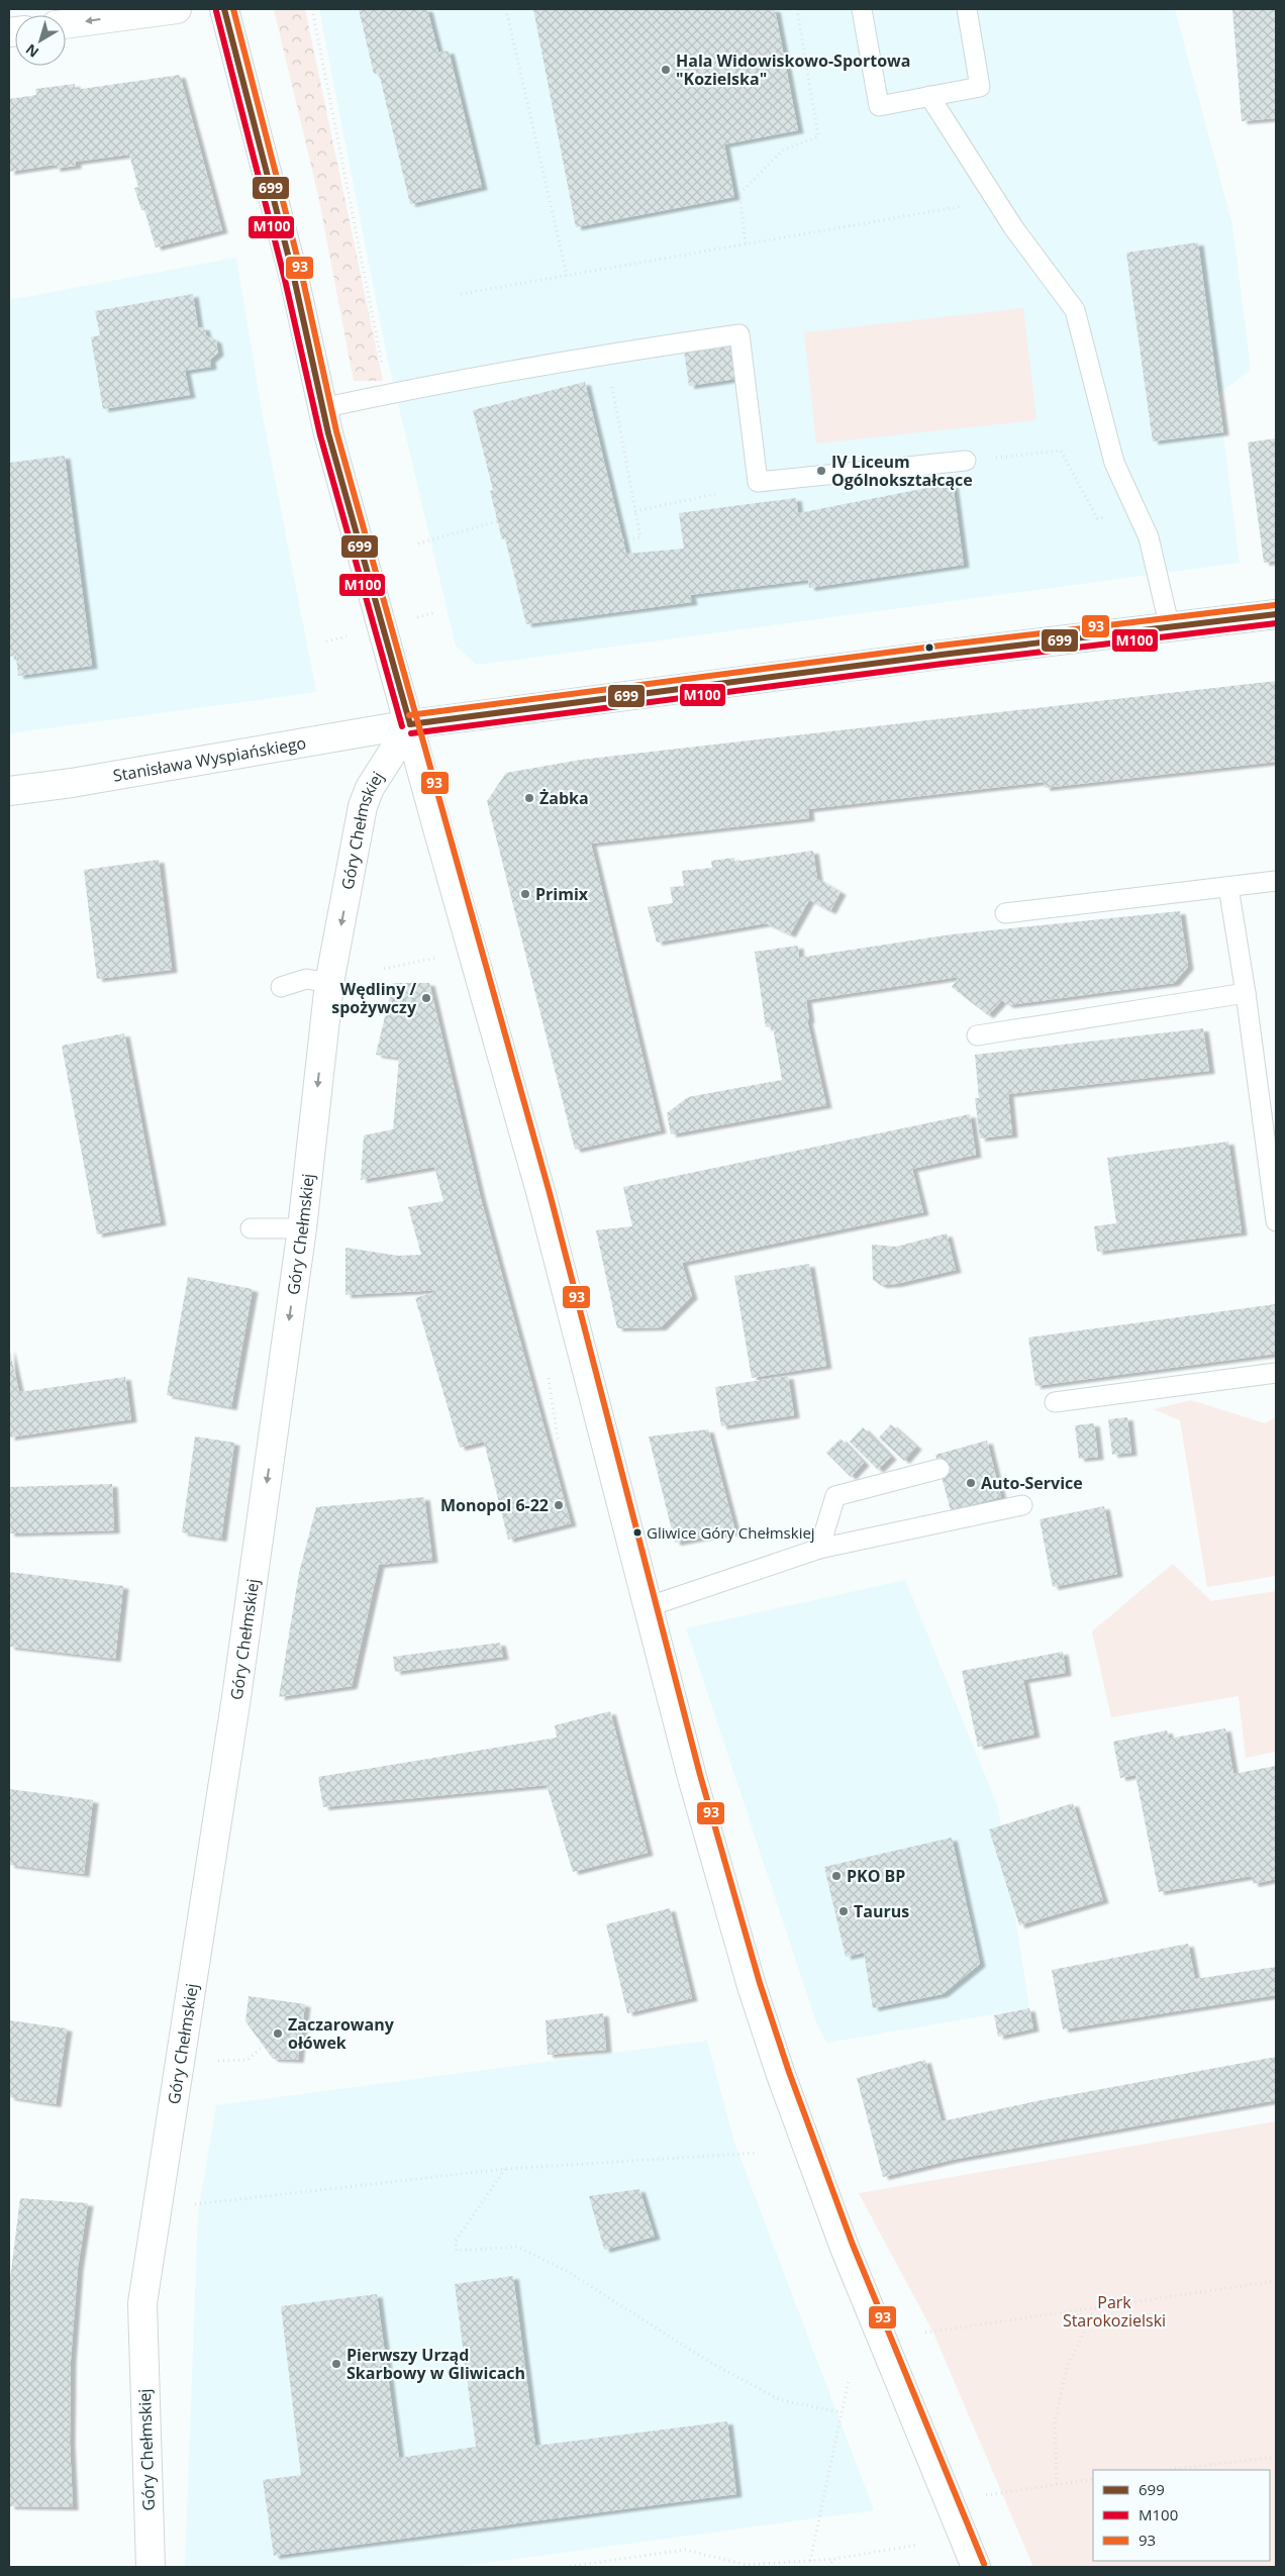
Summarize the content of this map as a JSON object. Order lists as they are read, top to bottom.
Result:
{
  "streets": {
    "street": ["Stanisława Wyspiańskiego", "Góry Chełmskiej"]
  },
  "crossings": [
    ["Stanisława Wyspiańskiego", "Góry Chełmskiej"]
  ],
  "one_way": ["Góry Chełmskiej"],
  "parks": ["Park Starokozielski"],
  "places": [
    "Hala Widowiskowo-Sportowa \"Kozielska\"",
    "IV Liceum Ogólnokształcące",
    "Żabka",
    "Primix",
    "Wędliny / spożywczy",
    "Auto-Service",
    "Monopol 6-22",
    "Gliwice Góry Chełmskiej",
    "PKO BP",
    "Taurus",
    "Zaczarowany ołówek",
    "Pierwszy Urząd Skarbowy w Gliwicach"
  ],
  "lines": ["transit line 699", "transit line 93", "transit line M100"],
  "legend": ["699", "M100", "93"],
  "north": "bottom left"
}
